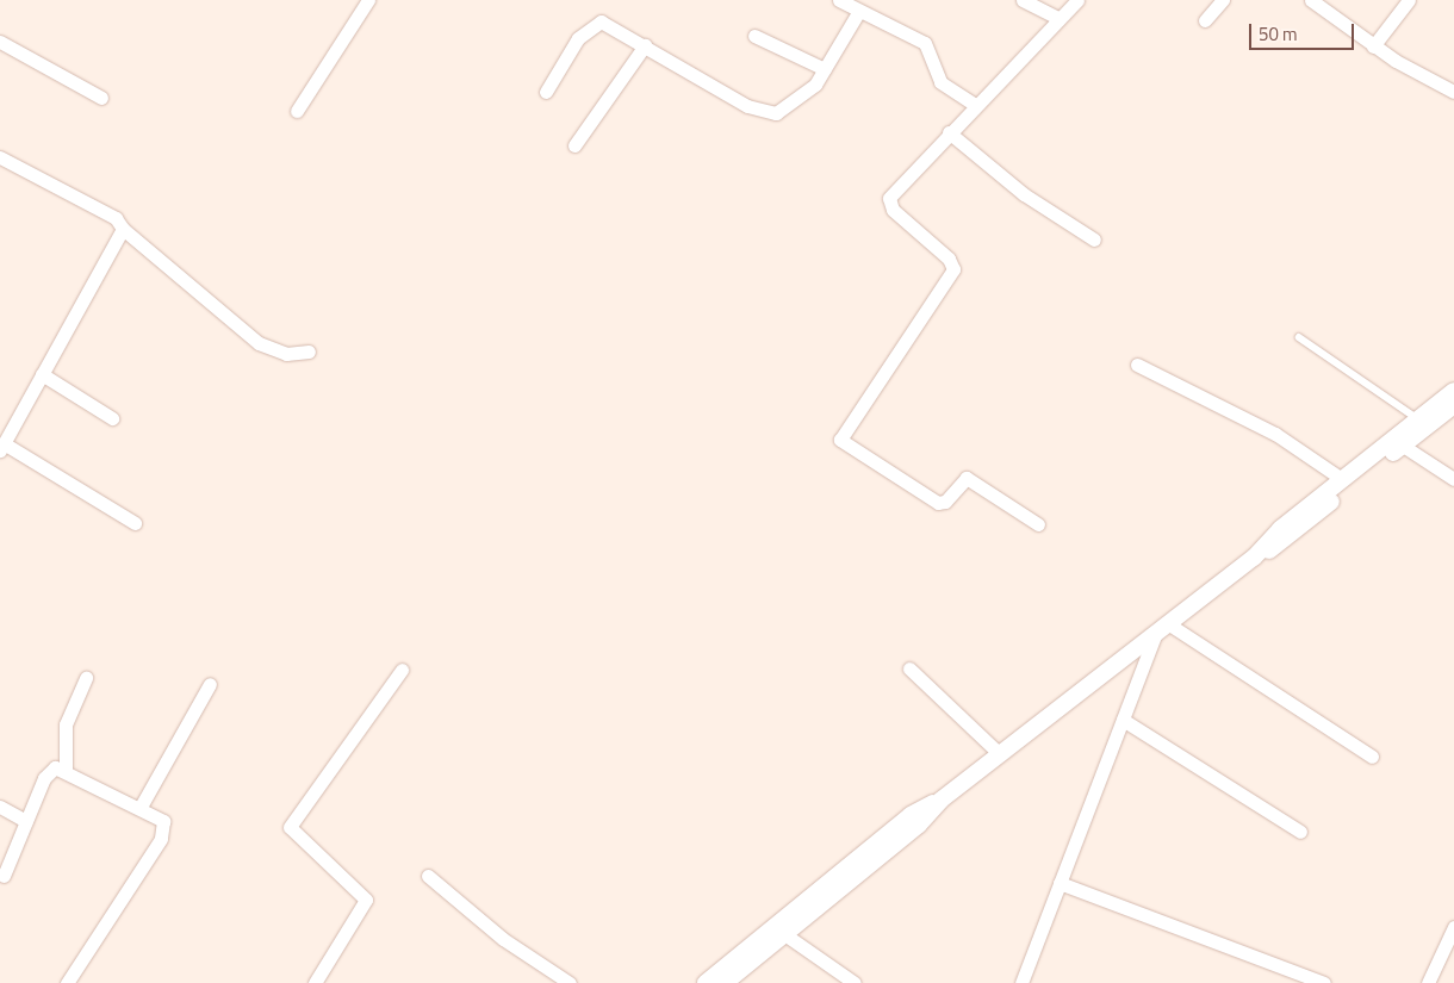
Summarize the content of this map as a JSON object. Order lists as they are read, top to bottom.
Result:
{
  "scale_bar": "50 m"
}
